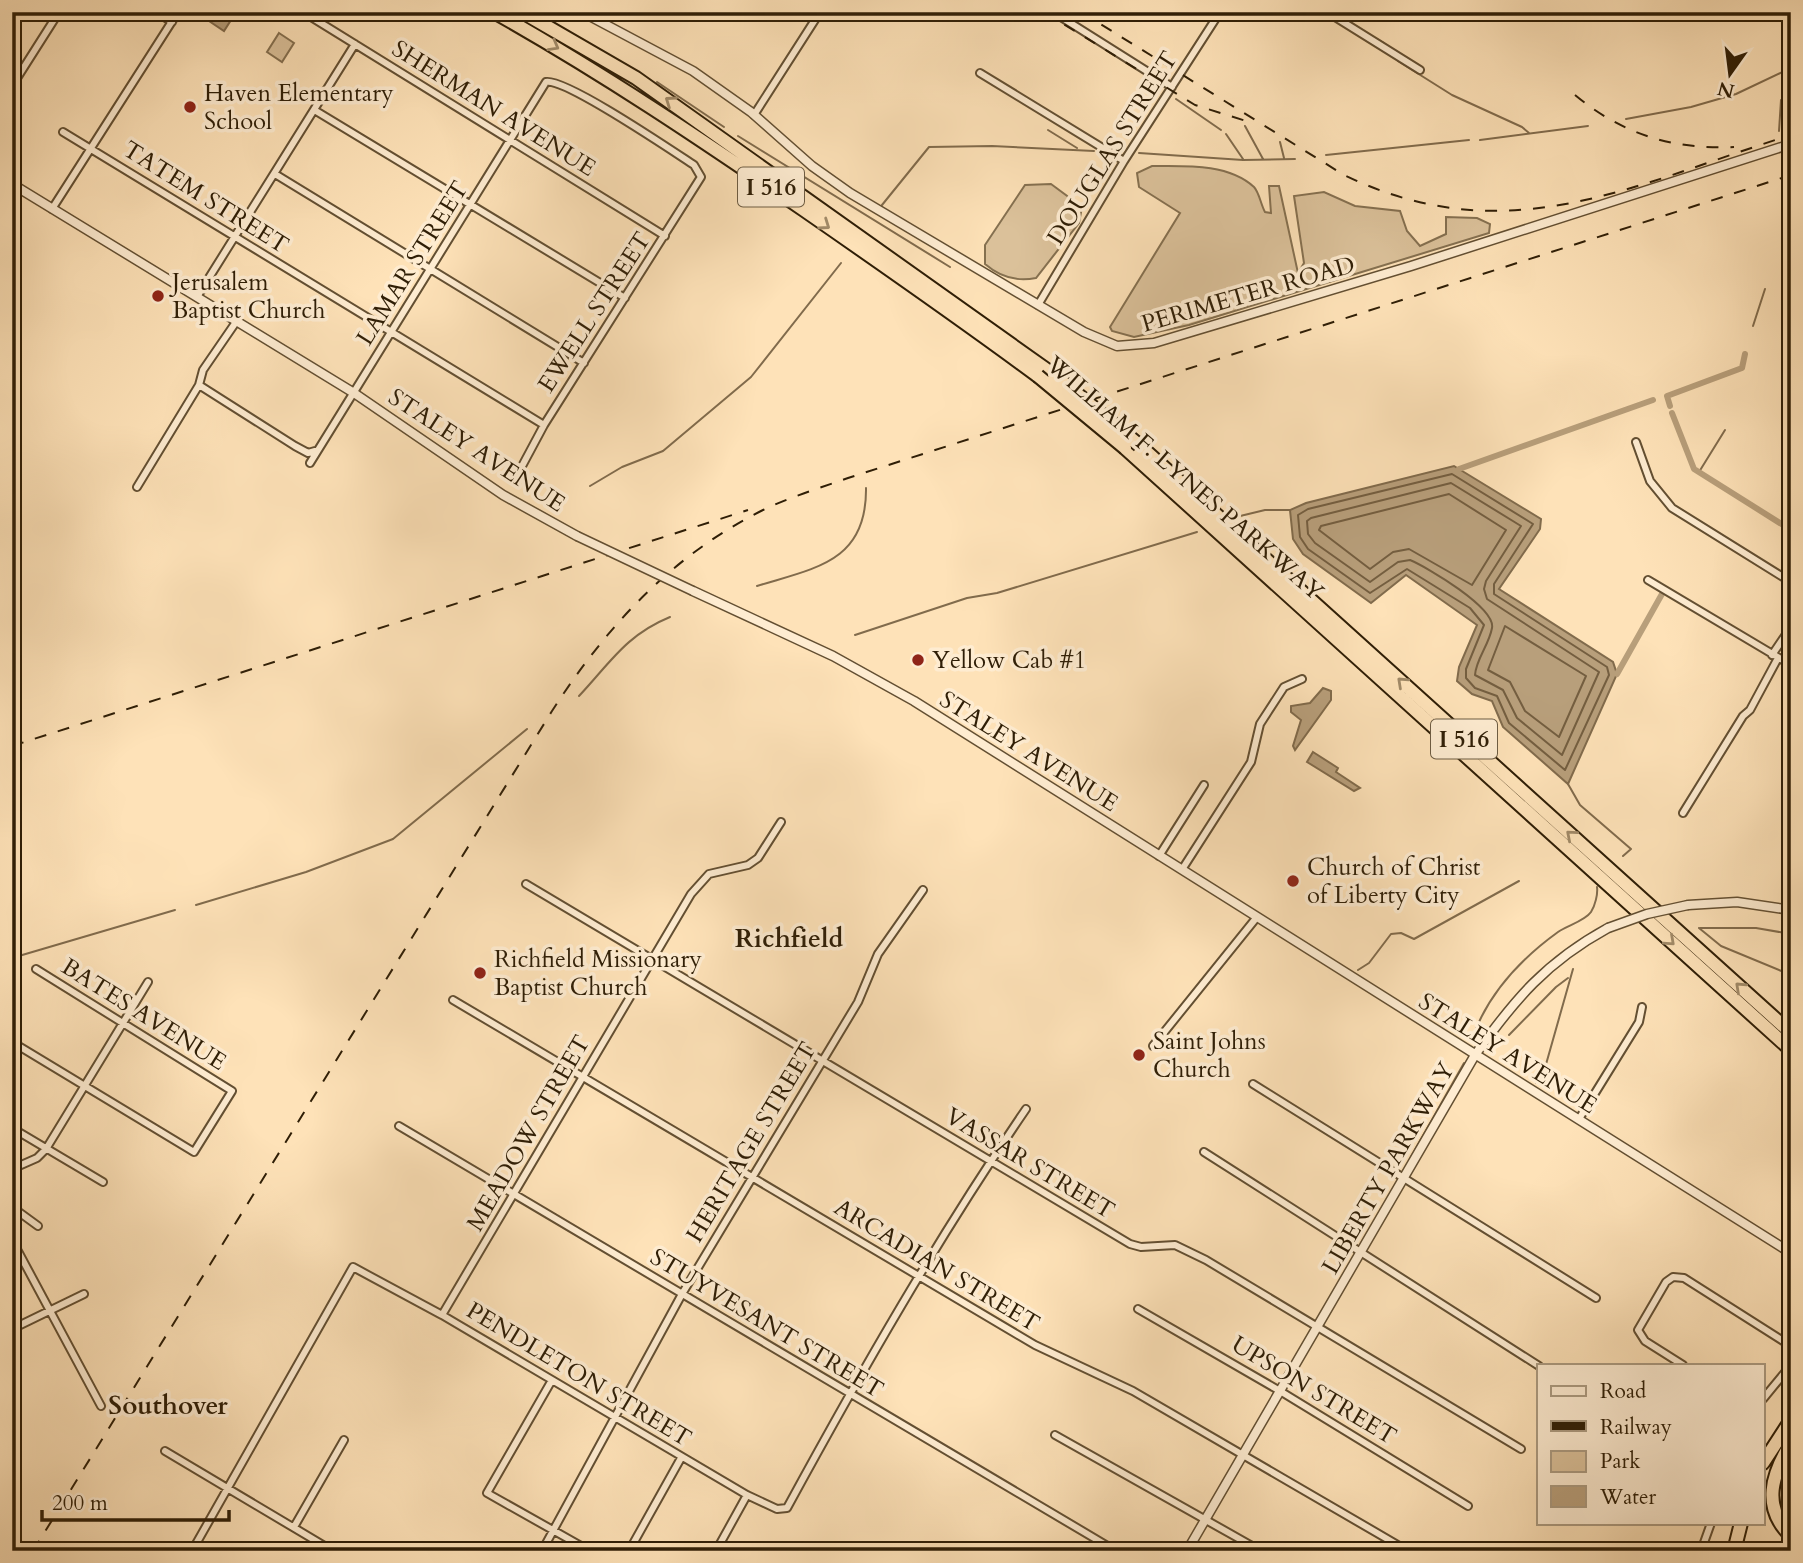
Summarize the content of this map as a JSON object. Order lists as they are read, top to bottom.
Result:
{
  "streets": {
    "highway": ["I 516", "WILLIAM F. LYNES PARKWAY"],
    "street": [
      "SHERMAN AVENUE",
      "DOUGLAS STREET",
      "TATEM STREET",
      "LAMAR STREET",
      "PERIMETER ROAD",
      "EWELL STREET",
      "STALEY AVENUE",
      "BATES AVENUE",
      "MEADOW STREET",
      "HERITAGE STREET",
      "VASSAR STREET",
      "LIBERTY PARKWAY",
      "ARCADIAN STREET",
      "STUYVESANT STREET",
      "PENDLETON STREET",
      "UPSON STREET"
    ]
  },
  "crossings": [
    ["SHERMAN AVENUE", "LAMAR STREET"],
    ["SHERMAN AVENUE", "EWELL STREET"],
    ["DOUGLAS STREET", "PERIMETER ROAD"],
    ["TATEM STREET", "LAMAR STREET"],
    ["TATEM STREET", "EWELL STREET"],
    ["LAMAR STREET", "EWELL STREET"],
    ["LAMAR STREET", "STALEY AVENUE"],
    ["STALEY AVENUE", "LIBERTY PARKWAY"],
    ["MEADOW STREET", "VASSAR STREET"],
    ["MEADOW STREET", "ARCADIAN STREET"],
    ["MEADOW STREET", "STUYVESANT STREET"],
    ["MEADOW STREET", "PENDLETON STREET"],
    ["HERITAGE STREET", "VASSAR STREET"],
    ["HERITAGE STREET", "ARCADIAN STREET"],
    ["HERITAGE STREET", "STUYVESANT STREET"],
    ["HERITAGE STREET", "PENDLETON STREET"],
    ["VASSAR STREET", "LIBERTY PARKWAY"],
    ["LIBERTY PARKWAY", "ARCADIAN STREET"],
    ["LIBERTY PARKWAY", "UPSON STREET"],
    ["STUYVESANT STREET", "PENDLETON STREET"]
  ],
  "districts": ["Richfield", "Southover"],
  "places": [
    "Haven Elementary School",
    "Jerusalem Baptist Church",
    "Yellow Cab #1",
    "Church of Christ of Liberty City",
    "Richfield Missionary Baptist Church",
    "Saint Johns Church"
  ],
  "legend": [
    "Road",
    "Railway",
    "Park",
    "Water"
  ],
  "scale_bar": "200 m",
  "north": "bottom"
}
